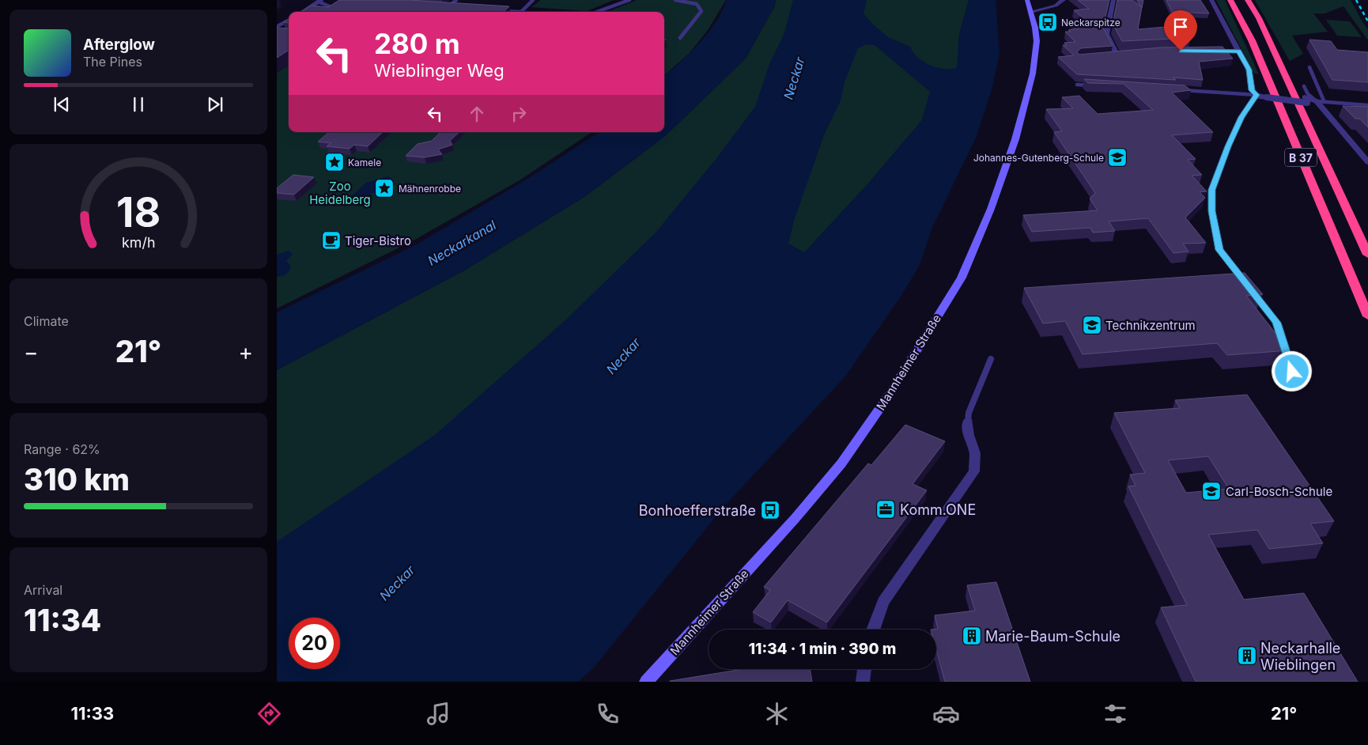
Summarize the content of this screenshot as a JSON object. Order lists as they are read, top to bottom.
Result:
{
  "streets": {
    "highway": ["B 37"],
    "street": ["Mannheimer Straße"]
  },
  "water": ["Neckar", "Neckarkanal"],
  "parks": ["Zoo Heidelberg"],
  "places": {
    "bus stop": ["Neckarspitze", "Bonhoefferstraße"],
    "school or university": ["Johannes-Gutenberg-Schule", "Technikzentrum", "Carl-Bosch-Schule"],
    "place": ["Kamele", "Mähnenrobbe"],
    "cafe": ["Tiger-Bistro"],
    "office": ["Komm.ONE"],
    "building": ["Marie-Baum-Schule", "Neckarhalle Wieblingen"]
  },
  "page": {
    "turn": ["280 m", "Wieblinger Weg"],
    "song": ["Afterglow", "The Pines"],
    "tile": [
      "Climate",
      ["Range · 62%", "310 km"],
      ["Arrival", "11:34"]
    ],
    "heat": ["−", "21°", "+"],
    "limit": "20",
    "trip": "11:34 · 1 min · 390 m",
    "tabs": ["11:33", "21°"],
    "gauge": ["18", "km/h"]
  }
}
